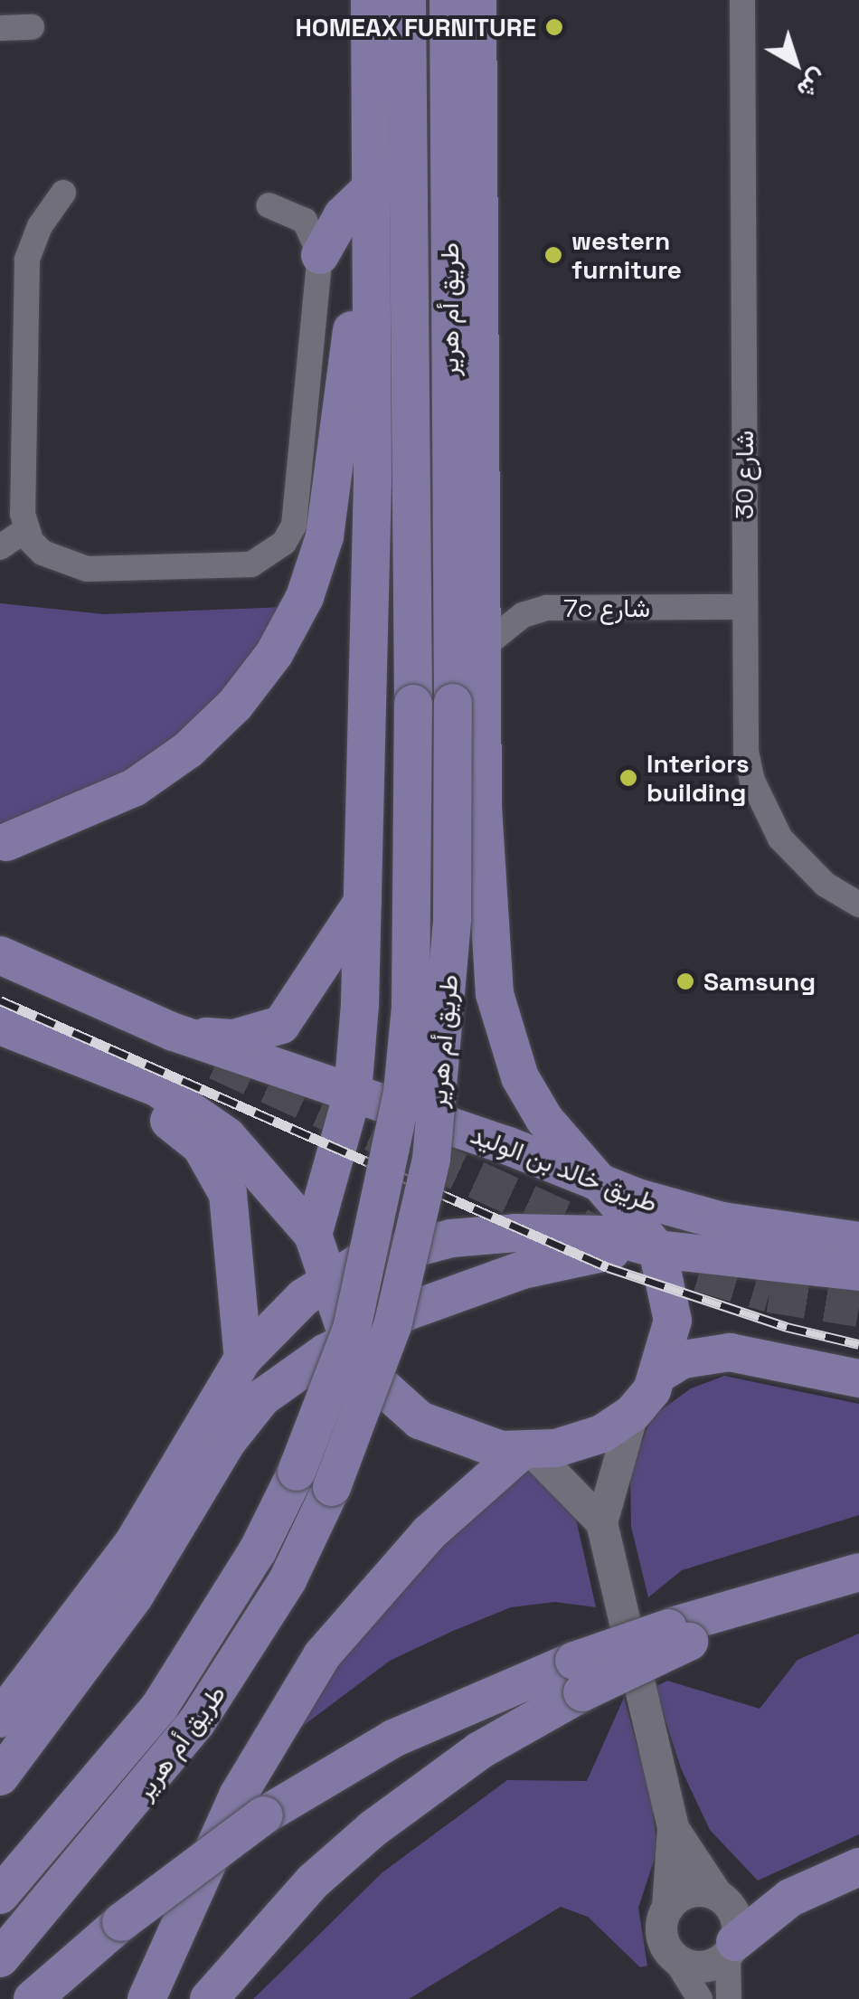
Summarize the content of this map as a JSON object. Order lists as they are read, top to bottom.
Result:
{
  "streets": {
    "main road": ["طريق أم هرير", "طريق خالد بن الوليد"],
    "street": ["شارع 30", "7c شارع"]
  },
  "crossings": [
    ["شارع 30", "7c شارع"]
  ],
  "places": [
    "HOMEAX FURNITURE",
    "western furniture",
    "Interiors building",
    "Samsung"
  ],
  "north": "bottom right"
}
